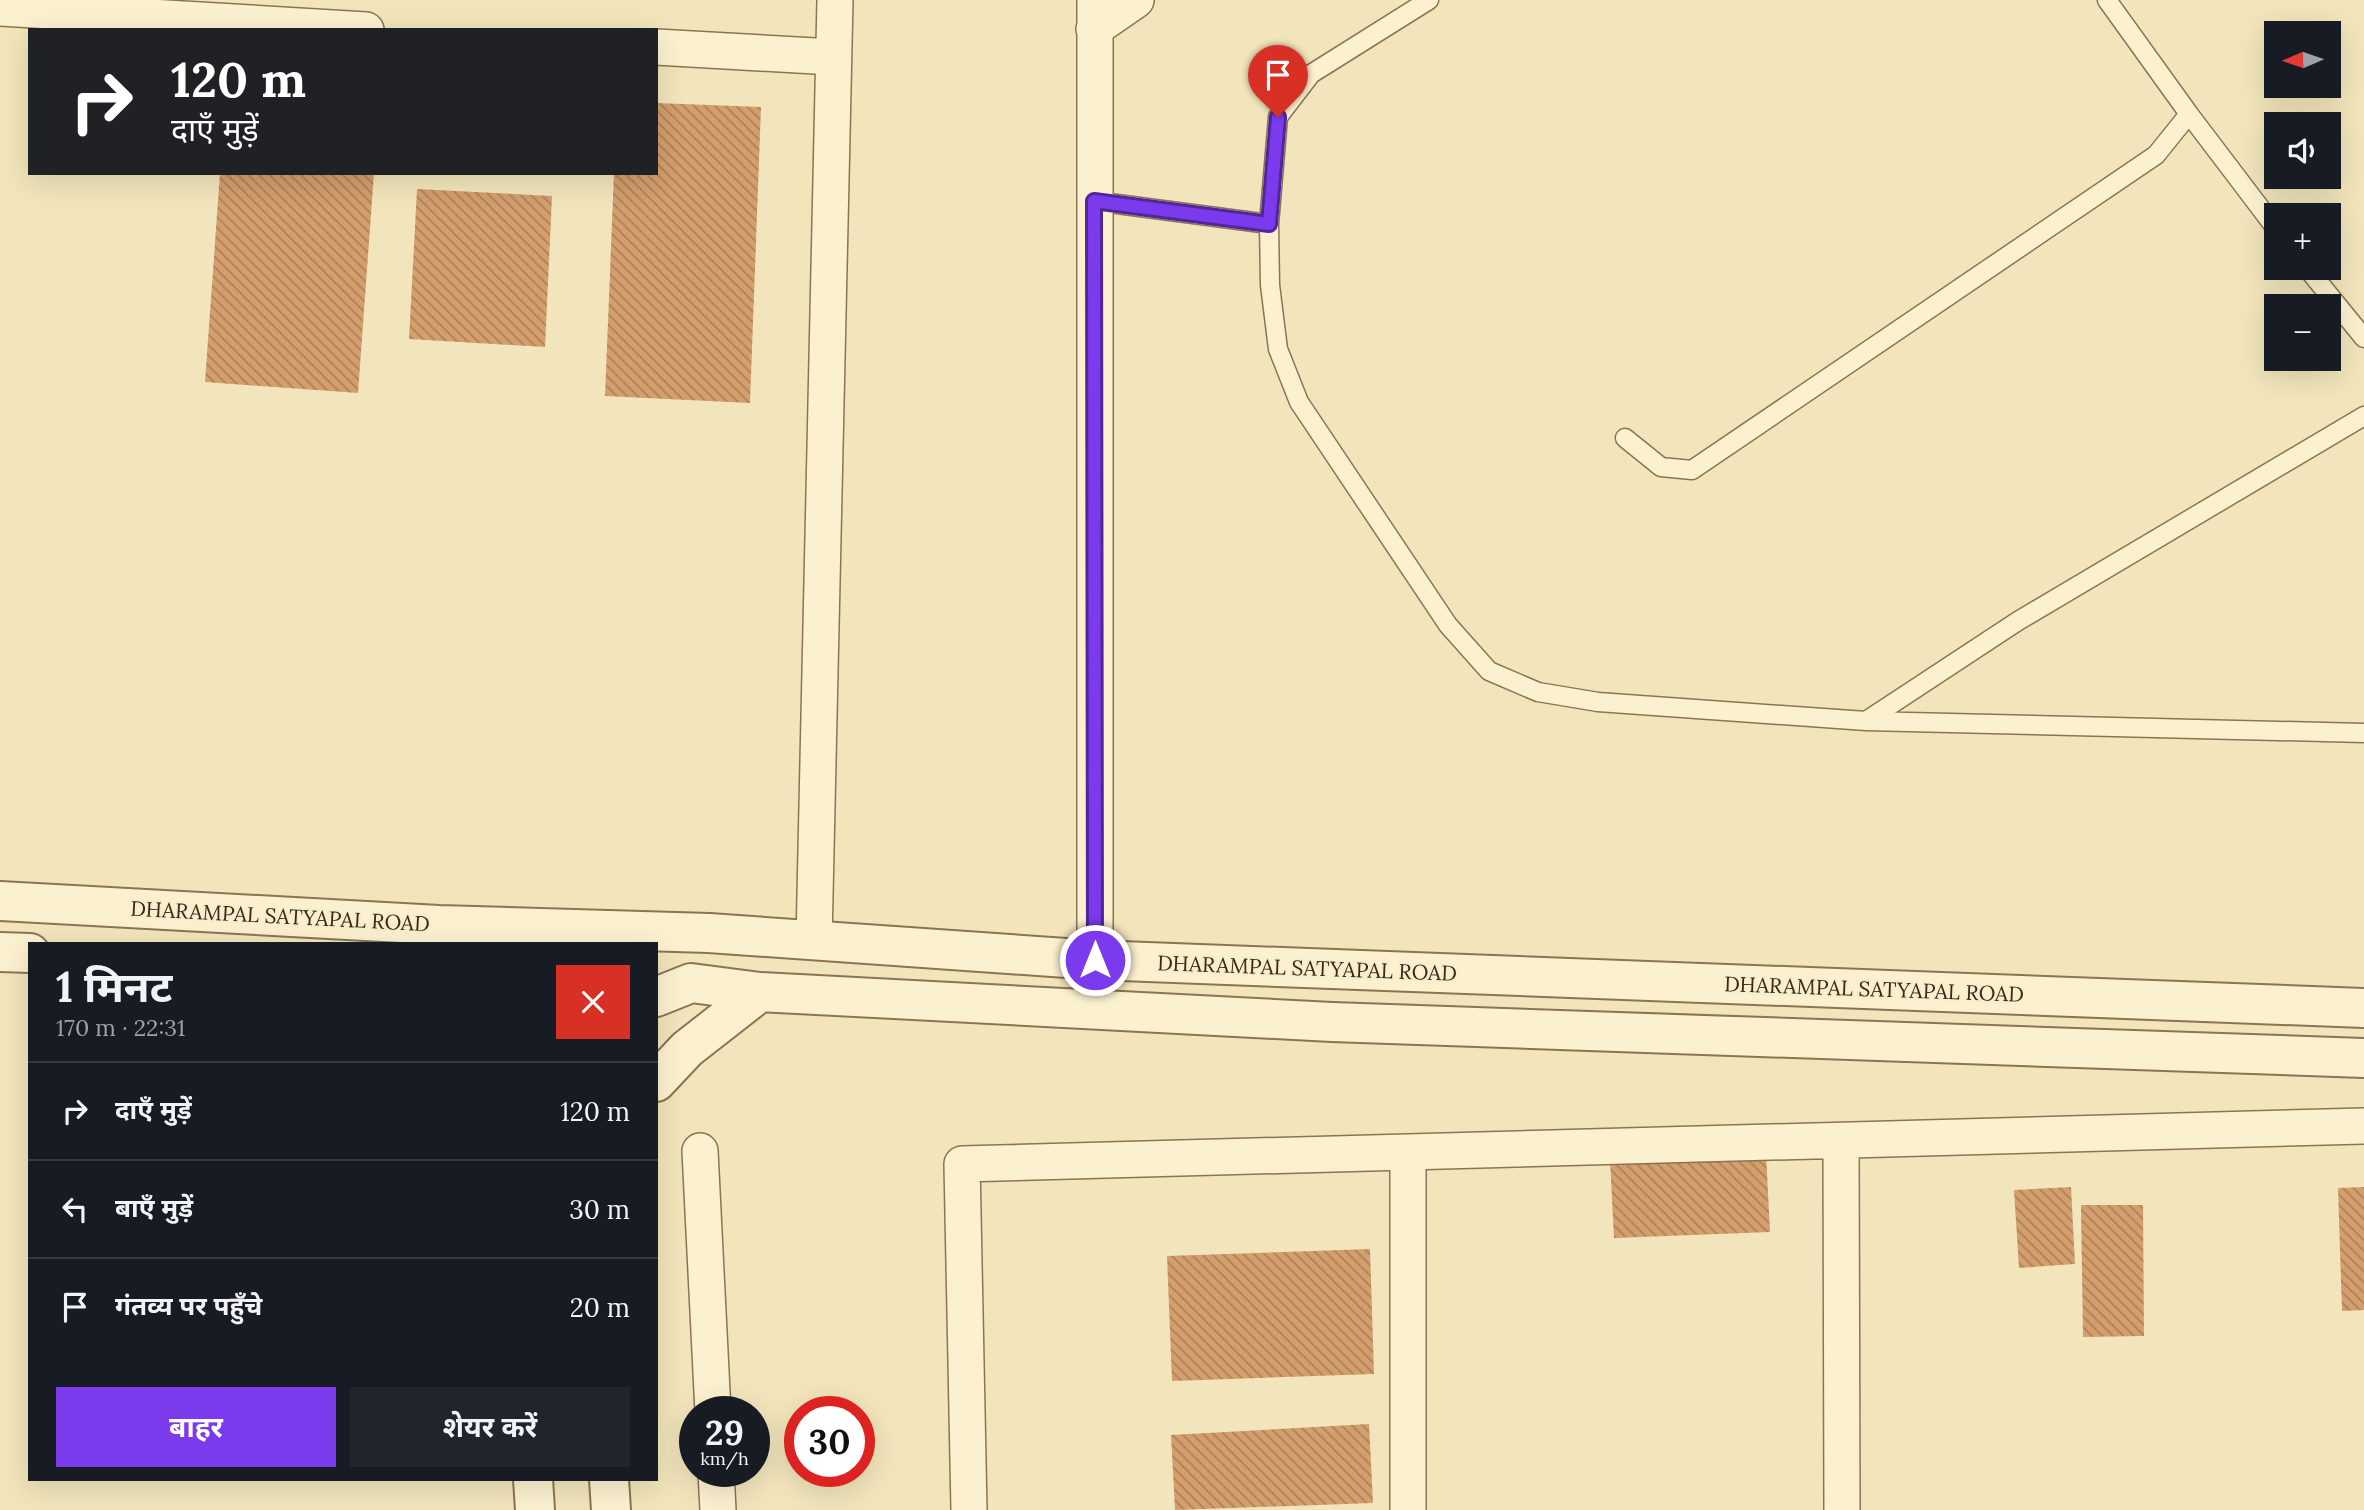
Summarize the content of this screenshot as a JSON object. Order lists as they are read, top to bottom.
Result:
{
  "streets": {
    "street": ["DHARAMPAL SATYAPAL ROAD"]
  },
  "north": "left",
  "page": {
    "map_buttons": ["+", "−"],
    "turn": ["120 m", "दाएँ मुड़ें"],
    "heading": ["1 मिनट", "170 m · 22:31"],
    "list": [
      {
        "name": "दाएँ मुड़ें",
        "value": "120 m"
      },
      {
        "name": "बाएँ मुड़ें",
        "value": "30 m"
      },
      {
        "name": "गंतव्य पर पहुँचे",
        "value": "20 m"
      }
    ],
    "buttons": ["बाहर", "शेयर करें"],
    "speed": "29 km/h",
    "limit": "30"
  }
}
